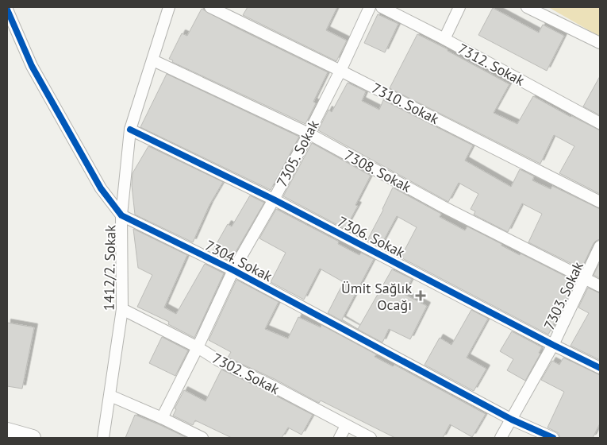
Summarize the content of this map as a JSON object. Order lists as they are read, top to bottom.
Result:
{
  "streets": {
    "street": [
      "7312. Sokak",
      "7310. Sokak",
      "7305. Sokak",
      "7308. Sokak",
      "7306. Sokak",
      "7304. Sokak",
      "1412/2. Sokak",
      "7303. Sokak",
      "7302. Sokak"
    ]
  },
  "crossings": [
    ["7310. Sokak", "7305. Sokak"],
    ["7305. Sokak", "7308. Sokak"],
    ["7305. Sokak", "7306. Sokak"],
    ["7305. Sokak", "7304. Sokak"],
    ["7305. Sokak", "7302. Sokak"],
    ["7308. Sokak", "1412/2. Sokak"],
    ["7308. Sokak", "7303. Sokak"],
    ["7306. Sokak", "1412/2. Sokak"],
    ["7306. Sokak", "7303. Sokak"],
    ["7304. Sokak", "1412/2. Sokak"],
    ["7304. Sokak", "7303. Sokak"],
    ["1412/2. Sokak", "7302. Sokak"]
  ],
  "places": {
    "health": ["Ümit Sağlık Ocağı"]
  }
}
